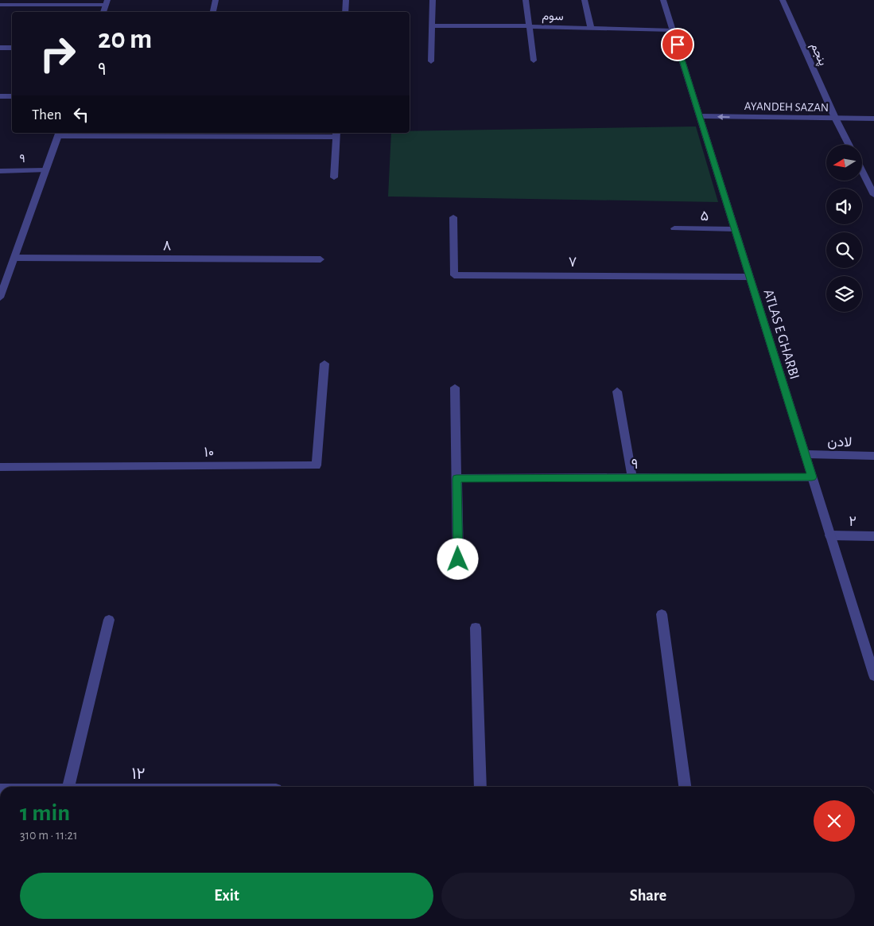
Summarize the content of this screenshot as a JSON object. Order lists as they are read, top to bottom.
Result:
{
  "streets": {
    "street": [
      "سوم",
      "پنجم",
      "AYANDEH SAZAN",
      "۹",
      "۵",
      "۸",
      "۷",
      "ATLAS E GHARBI",
      "لادن",
      "۱۰",
      "۲"
    ]
  },
  "crossings": [
    ["سوم", "ATLAS E GHARBI"],
    ["پنجم", "AYANDEH SAZAN"],
    ["AYANDEH SAZAN", "ATLAS E GHARBI"],
    ["۹", "ATLAS E GHARBI"],
    ["۵", "ATLAS E GHARBI"],
    ["۷", "ATLAS E GHARBI"],
    ["ATLAS E GHARBI", "لادن"],
    ["ATLAS E GHARBI", "۲"]
  ],
  "one_way": ["AYANDEH SAZAN"],
  "north": "left",
  "page": {
    "turn": ["20 m", "۹"],
    "then": "Then",
    "heading": ["1 min", "310 m · 11:21"],
    "buttons": ["Exit", "Share"]
  }
}
